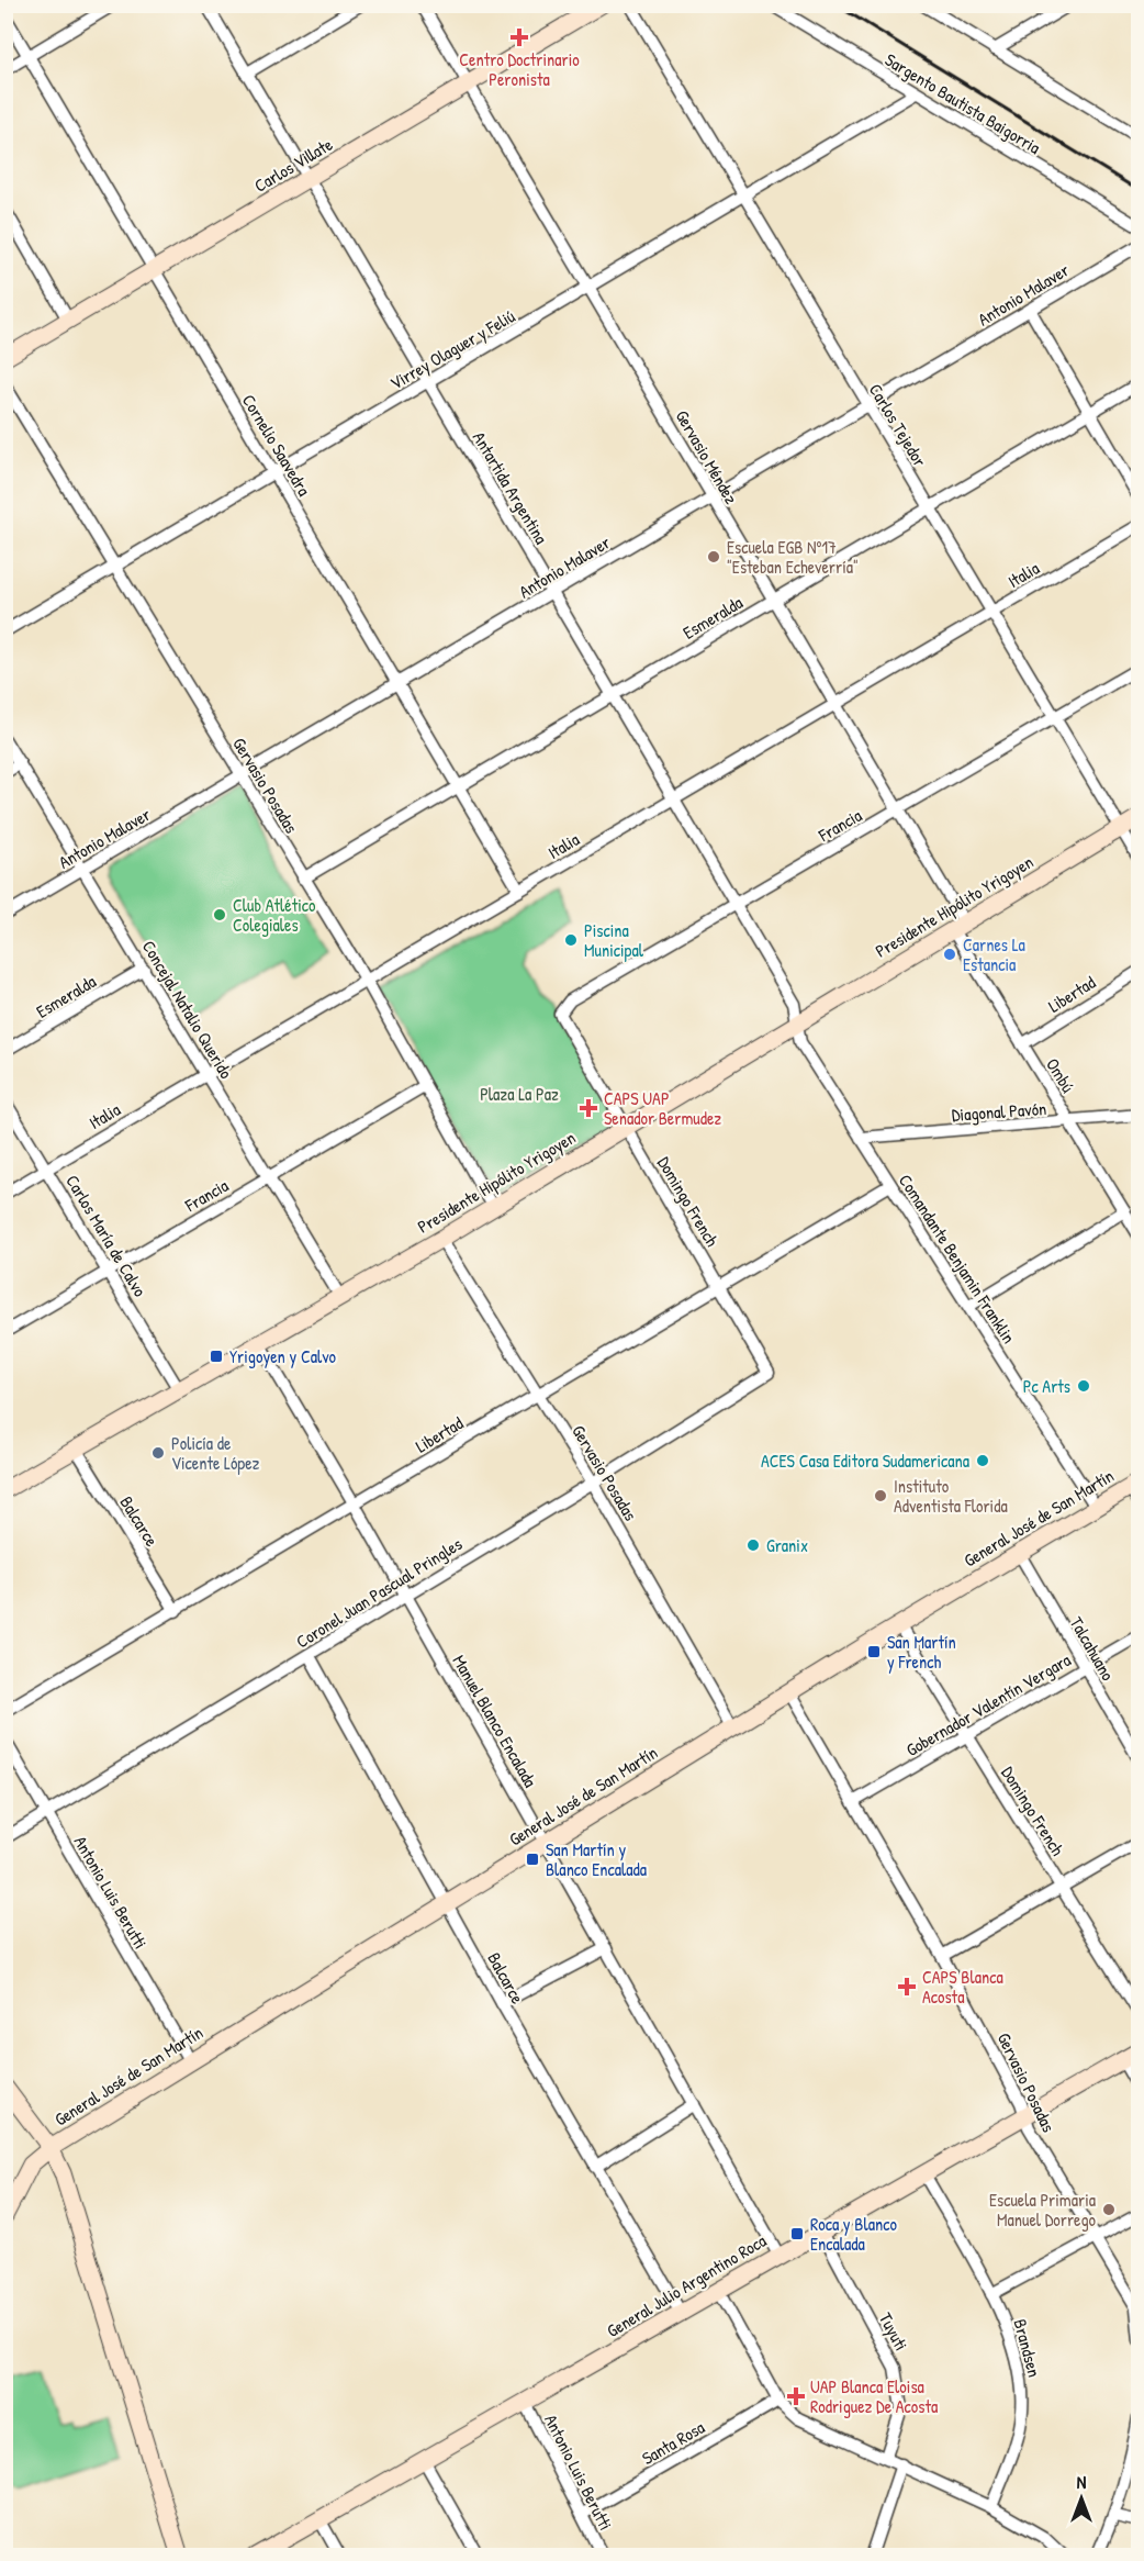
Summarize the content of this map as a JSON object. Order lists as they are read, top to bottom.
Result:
{
  "streets": {
    "street": [
      "Sargento Bautista Baigorria",
      "Carlos Villate",
      "Antonio Malaver",
      "Virrey Olaguer y Feliú",
      "Carlos Tejedor",
      "Cornelio Saavedra",
      "Gervasio Méndez",
      "Antartida Argentina",
      "Italia",
      "Esmeralda",
      "Gervasio Posadas",
      "Francia",
      "Presidente Hipólito Yrigoyen",
      "Libertad",
      "Concejal Natalio Querido",
      "Ombú",
      "Diagonal Pavón",
      "Domingo French",
      "Carlos María de Calvo",
      "Comandante Benjamin Franklin",
      "General José de San Martín",
      "Balcarce",
      "Coronel Juan Pascual Pringles",
      "Talcahuano",
      "Gobernador Valentín Vergara",
      "Manuel Blanco Encalada",
      "Antonio Luis Berutti",
      "General Julio Argentino Roca",
      "Tuyuti",
      "Brandsen",
      "Santa Rosa"
    ]
  },
  "crossings": [
    ["Sargento Bautista Baigorria", "Virrey Olaguer y Feliú"],
    ["Carlos Villate", "Cornelio Saavedra"],
    ["Carlos Villate", "Gervasio Méndez"],
    ["Carlos Villate", "Antartida Argentina"],
    ["Antonio Malaver", "Carlos Tejedor"],
    ["Antonio Malaver", "Cornelio Saavedra"],
    ["Antonio Malaver", "Gervasio Méndez"],
    ["Antonio Malaver", "Antartida Argentina"],
    ["Antonio Malaver", "Gervasio Posadas"],
    ["Antonio Malaver", "Concejal Natalio Querido"],
    ["Virrey Olaguer y Feliú", "Carlos Tejedor"],
    ["Virrey Olaguer y Feliú", "Cornelio Saavedra"],
    ["Virrey Olaguer y Feliú", "Gervasio Méndez"],
    ["Virrey Olaguer y Feliú", "Antartida Argentina"],
    ["Virrey Olaguer y Feliú", "Gervasio Posadas"],
    ["Carlos Tejedor", "Italia"],
    ["Carlos Tejedor", "Esmeralda"],
    ["Carlos Tejedor", "Francia"],
    ["Carlos Tejedor", "Presidente Hipólito Yrigoyen"],
    ["Cornelio Saavedra", "Italia"],
    ["Cornelio Saavedra", "Esmeralda"],
    ["Gervasio Méndez", "Italia"],
    ["Gervasio Méndez", "Esmeralda"],
    ["Gervasio Méndez", "Francia"],
    ["Gervasio Méndez", "Presidente Hipólito Yrigoyen"],
    ["Gervasio Méndez", "Ombú"],
    ["Antartida Argentina", "Italia"],
    ["Antartida Argentina", "Esmeralda"],
    ["Antartida Argentina", "Francia"],
    ["Antartida Argentina", "Presidente Hipólito Yrigoyen"],
    ["Antartida Argentina", "Comandante Benjamin Franklin"],
    ["Italia", "Gervasio Posadas"],
    ["Italia", "Concejal Natalio Querido"],
    ["Italia", "Carlos María de Calvo"],
    ["Esmeralda", "Gervasio Posadas"],
    ["Esmeralda", "Concejal Natalio Querido"],
    ["Gervasio Posadas", "Francia"],
    ["Gervasio Posadas", "Presidente Hipólito Yrigoyen"],
    ["Gervasio Posadas", "Libertad"],
    ["Gervasio Posadas", "General José de San Martín"],
    ["Gervasio Posadas", "Coronel Juan Pascual Pringles"],
    ["Gervasio Posadas", "Gobernador Valentín Vergara"],
    ["Gervasio Posadas", "General Julio Argentino Roca"],
    ["Francia", "Concejal Natalio Querido"],
    ["Francia", "Domingo French"],
    ["Francia", "Carlos María de Calvo"],
    ["Presidente Hipólito Yrigoyen", "Concejal Natalio Querido"],
    ["Presidente Hipólito Yrigoyen", "Ombú"],
    ["Presidente Hipólito Yrigoyen", "Domingo French"],
    ["Presidente Hipólito Yrigoyen", "Carlos María de Calvo"],
    ["Presidente Hipólito Yrigoyen", "Comandante Benjamin Franklin"],
    ["Presidente Hipólito Yrigoyen", "Balcarce"],
    ["Presidente Hipólito Yrigoyen", "Manuel Blanco Encalada"],
    ["Libertad", "Ombú"],
    ["Libertad", "Domingo French"],
    ["Libertad", "Comandante Benjamin Franklin"],
    ["Libertad", "Balcarce"],
    ["Libertad", "Manuel Blanco Encalada"],
    ["Ombú", "Diagonal Pavón"],
    ["Diagonal Pavón", "Comandante Benjamin Franklin"],
    ["Domingo French", "General José de San Martín"],
    ["Domingo French", "Coronel Juan Pascual Pringles"],
    ["Domingo French", "Gobernador Valentín Vergara"],
    ["Comandante Benjamin Franklin", "General José de San Martín"],
    ["General José de San Martín", "Balcarce"],
    ["General José de San Martín", "Talcahuano"],
    ["General José de San Martín", "Manuel Blanco Encalada"],
    ["General José de San Martín", "Antonio Luis Berutti"],
    ["Balcarce", "Coronel Juan Pascual Pringles"],
    ["Balcarce", "General Julio Argentino Roca"],
    ["Coronel Juan Pascual Pringles", "Manuel Blanco Encalada"],
    ["Coronel Juan Pascual Pringles", "Antonio Luis Berutti"],
    ["Talcahuano", "Gobernador Valentín Vergara"],
    ["Manuel Blanco Encalada", "General Julio Argentino Roca"],
    ["Antonio Luis Berutti", "General Julio Argentino Roca"],
    ["Antonio Luis Berutti", "Santa Rosa"],
    ["General Julio Argentino Roca", "Tuyuti"],
    ["General Julio Argentino Roca", "Brandsen"]
  ],
  "parks": ["Plaza La Paz"],
  "places": {
    "health": [
      "Centro Doctrinario Peronista",
      "CAPS UAP Senador Bermudez",
      "CAPS Blanca Acosta",
      "UAP Blanca Eloisa Rodriguez De Acosta"
    ],
    "other": [
      "Escuela EGB Nº17 \"Esteban Echeverría\"",
      "Club Atlético Colegiales",
      "Piscina Municipal",
      "Carnes La Estancia",
      "Pc Arts",
      "Policía de Vicente López",
      "ACES Casa Editora Sudamericana",
      "Instituto Adventista Florida",
      "Granix",
      "Escuela Primaria Manuel Dorrego"
    ],
    "transit": [
      "Yrigoyen y Calvo",
      "San Martín y French",
      "San Martín y Blanco Encalada",
      "Roca y Blanco Encalada"
    ]
  },
  "north": "top"
}
